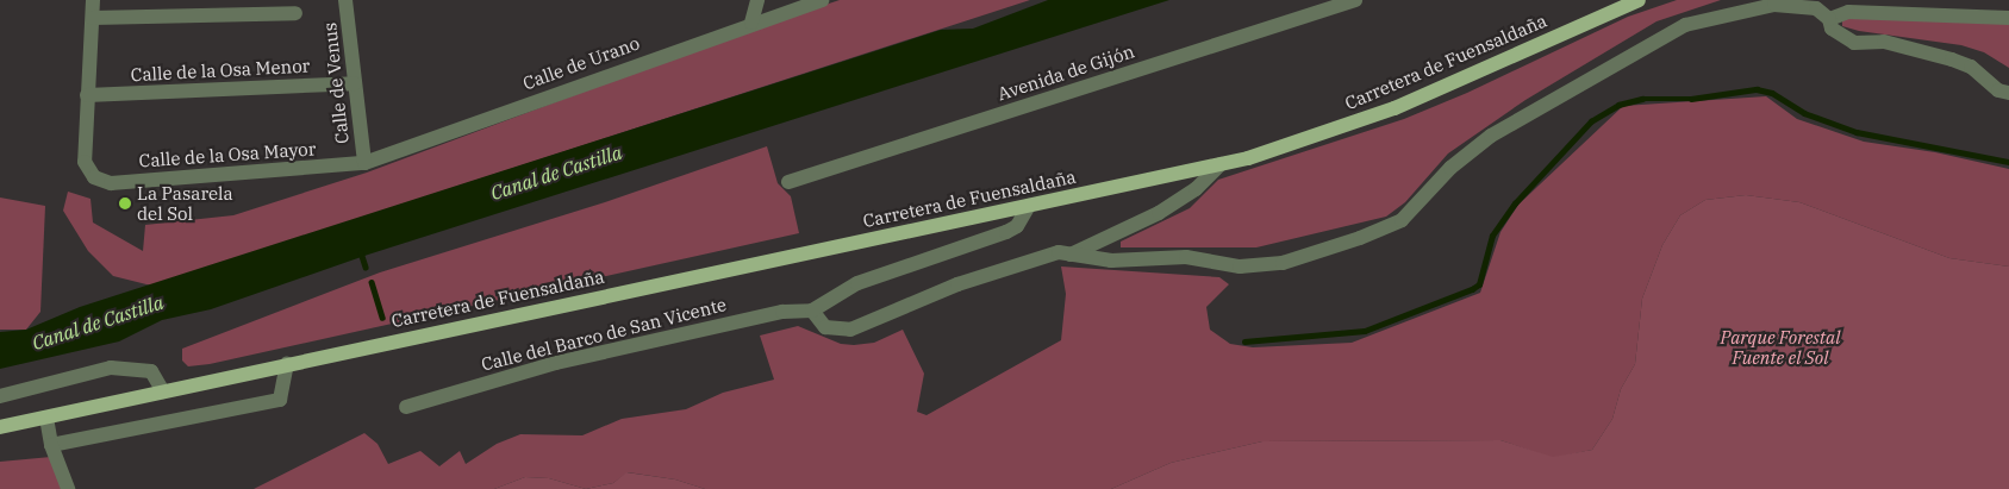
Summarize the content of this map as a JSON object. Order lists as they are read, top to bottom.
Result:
{
  "streets": {
    "main road": ["Carretera de Fuensaldaña"],
    "street": [
      "Calle de Urano",
      "Calle de la Osa Menor",
      "Avenida de Gijón",
      "Calle de Venus",
      "Calle de la Osa Mayor",
      "Calle del Barco de San Vicente"
    ]
  },
  "crossings": [
    ["Carretera de Fuensaldaña", "Calle del Barco de San Vicente"],
    ["Calle de Urano", "Calle de Venus"],
    ["Calle de Urano", "Calle de la Osa Mayor"],
    ["Calle de la Osa Menor", "Calle de Venus"],
    ["Calle de la Osa Menor", "Calle de la Osa Mayor"],
    ["Calle de Venus", "Calle de la Osa Mayor"]
  ],
  "water": ["Canal de Castilla"],
  "parks": ["Parque Forestal Fuente el Sol"],
  "places": ["La Pasarela del Sol"]
}
